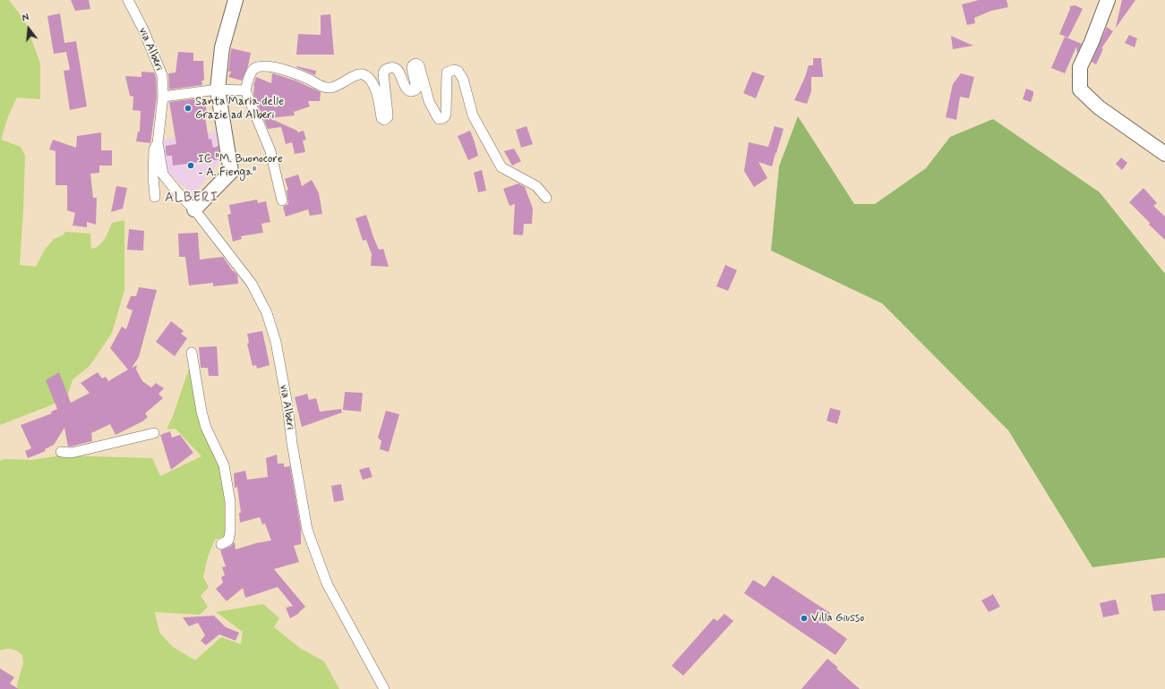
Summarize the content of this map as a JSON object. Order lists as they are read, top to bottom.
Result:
{
  "streets": {
    "street": ["via Alberi"]
  },
  "districts": ["ALBERI"],
  "places": ["Santa Maria delle Grazie ad Alberi", "IC \"M. Buonocore - A. Fienga\"", "Villa Giusso"],
  "north": "top"
}
